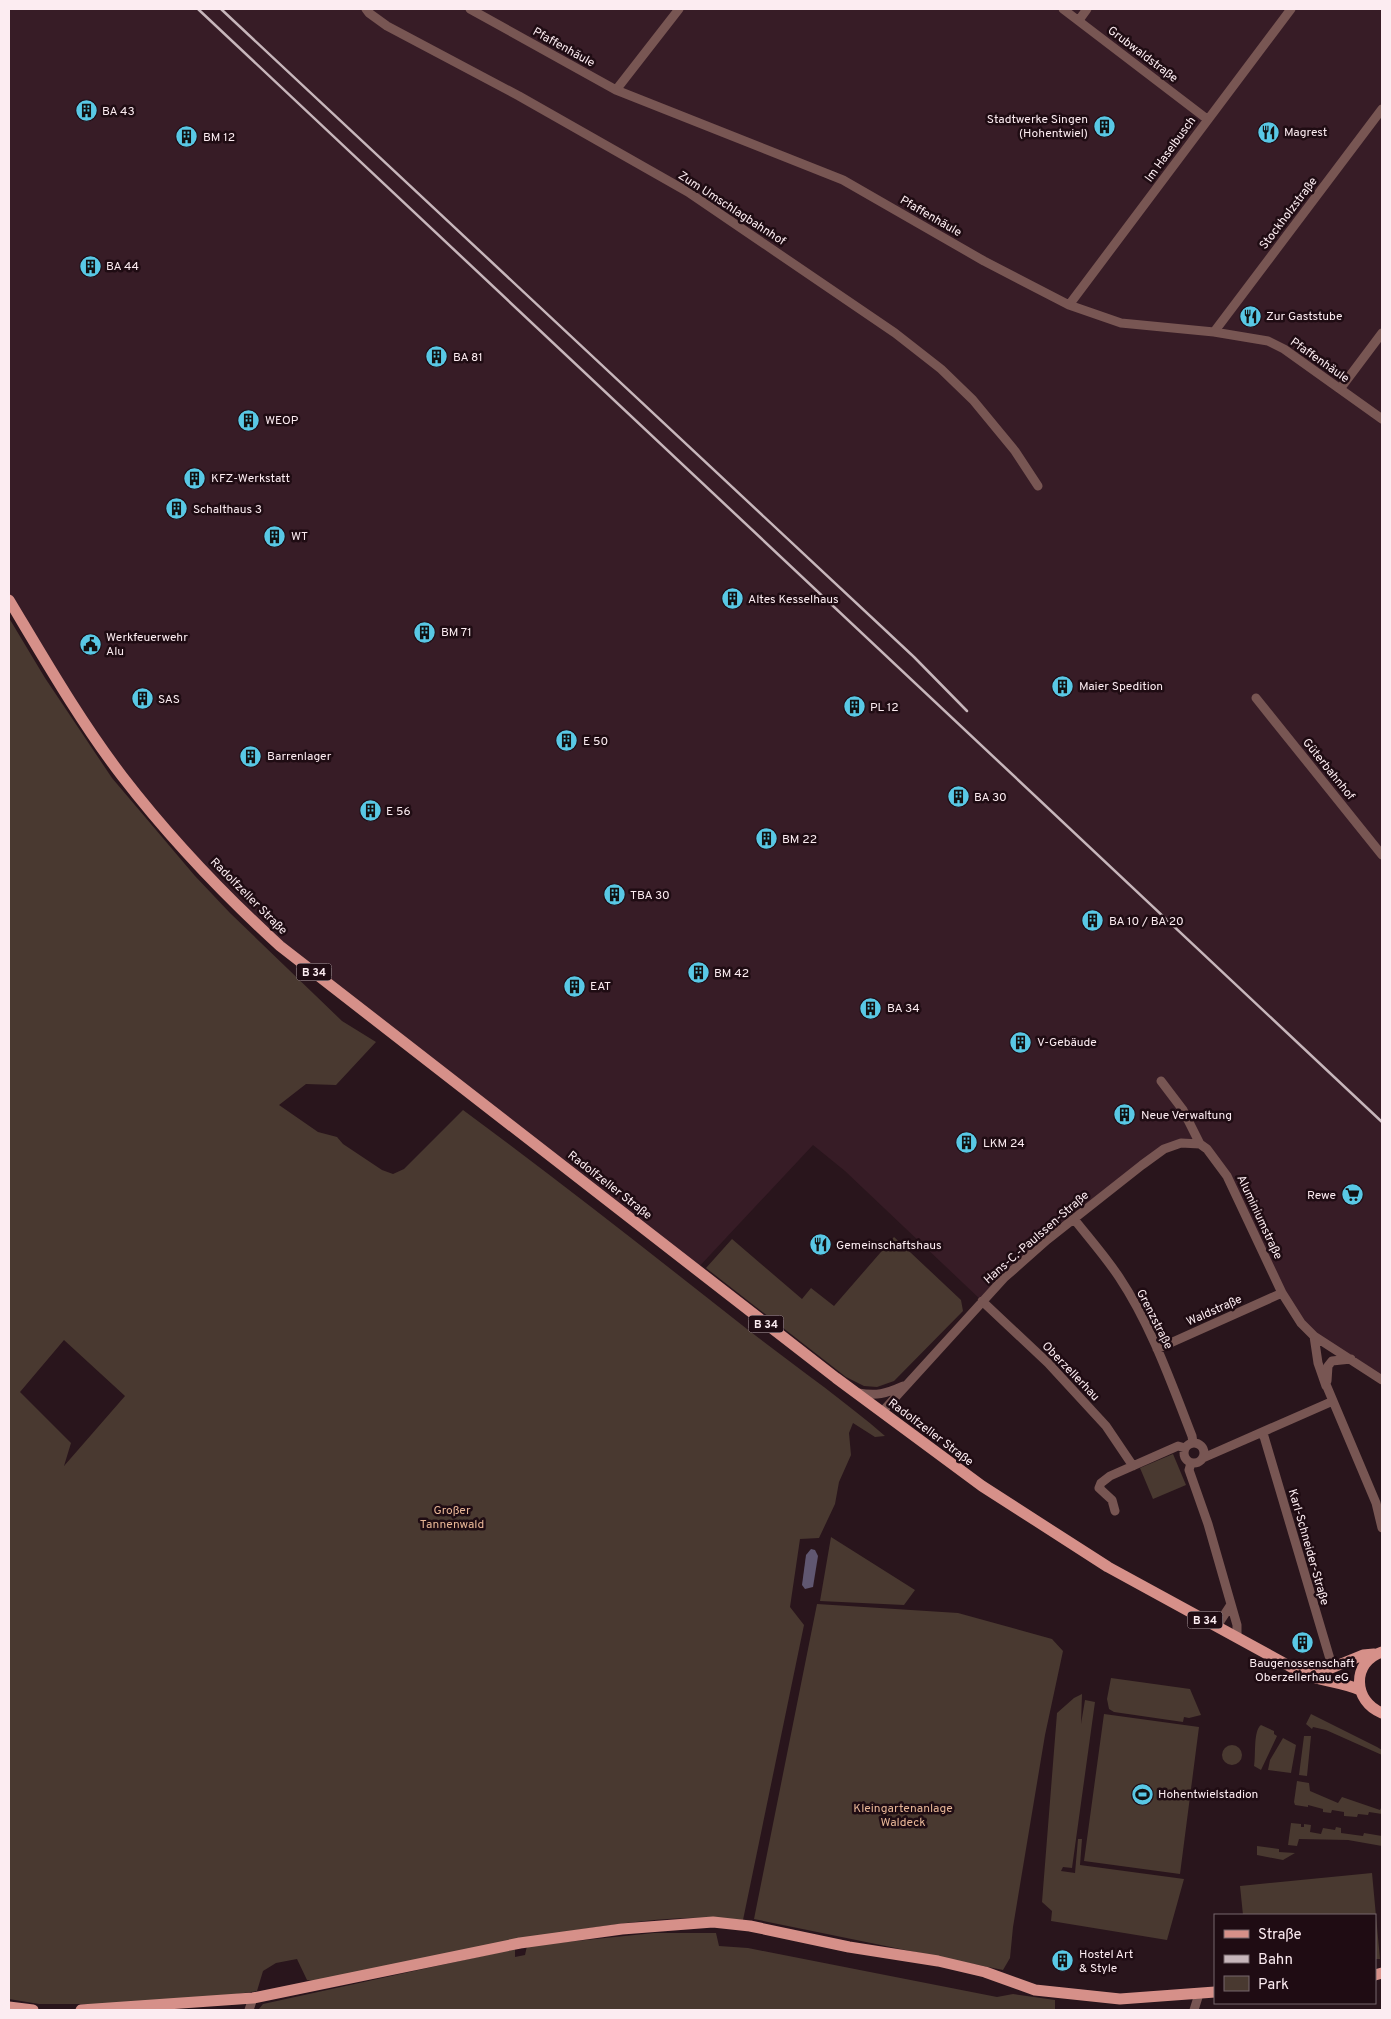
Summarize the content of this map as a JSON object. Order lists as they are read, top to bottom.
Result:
{
  "streets": {
    "main road": ["Radolfzeller Straße", "B 34"],
    "street": [
      "Pfaffenhäule",
      "Grubwaldstraße",
      "Im Haselbusch",
      "Zum Umschlagbahnhof",
      "Stockholzstraße",
      "Güterbahnhof",
      "Aluminiumstraße",
      "Hans-C.-Paulssen-Straße",
      "Waldstraße",
      "Grenzstraße",
      "Oberzellerhau",
      "Karl-Schneider-Straße"
    ]
  },
  "crossings": [
    ["Pfaffenhäule", "Im Haselbusch"],
    ["Pfaffenhäule", "Stockholzstraße"],
    ["Grubwaldstraße", "Im Haselbusch"],
    ["Radolfzeller Straße", "Hans-C.-Paulssen-Straße"],
    ["Aluminiumstraße", "Hans-C.-Paulssen-Straße"],
    ["Aluminiumstraße", "Waldstraße"],
    ["Hans-C.-Paulssen-Straße", "Grenzstraße"],
    ["Hans-C.-Paulssen-Straße", "Oberzellerhau"],
    ["Waldstraße", "Grenzstraße"]
  ],
  "parks": ["Großer Tannenwald", "Kleingartenanlage Waldeck"],
  "places": {
    "building": [
      "BA 43",
      "Stadtwerke Singen (Hohentwiel)",
      "BM 12",
      "BA 44",
      "BA 81",
      "WEOP",
      "KFZ-Werkstatt",
      "Schalthaus 3",
      "WT",
      "Altes Kesselhaus",
      "BM 71",
      "Maier Spedition",
      "SAS",
      "PL 12",
      "E 50",
      "Barrenlager",
      "BA 30",
      "E 56",
      "BM 22",
      "TBA 30",
      "BA 10 / BA 20",
      "BM 42",
      "EAT",
      "BA 34",
      "V-Gebäude",
      "Neue Verwaltung",
      "LKM 24",
      "Baugenossenschaft Oberzellerhau eG",
      "Hostel Art & Style"
    ],
    "restaurant": ["Magrest", "Zur Gaststube", "Gemeinschaftshaus"],
    "public building": ["Werkfeuerwehr Alu"],
    "supermarket": ["Rewe"],
    "sports": ["Hohentwielstadion"]
  },
  "legend": ["Straße", "Bahn", "Park"]
}
